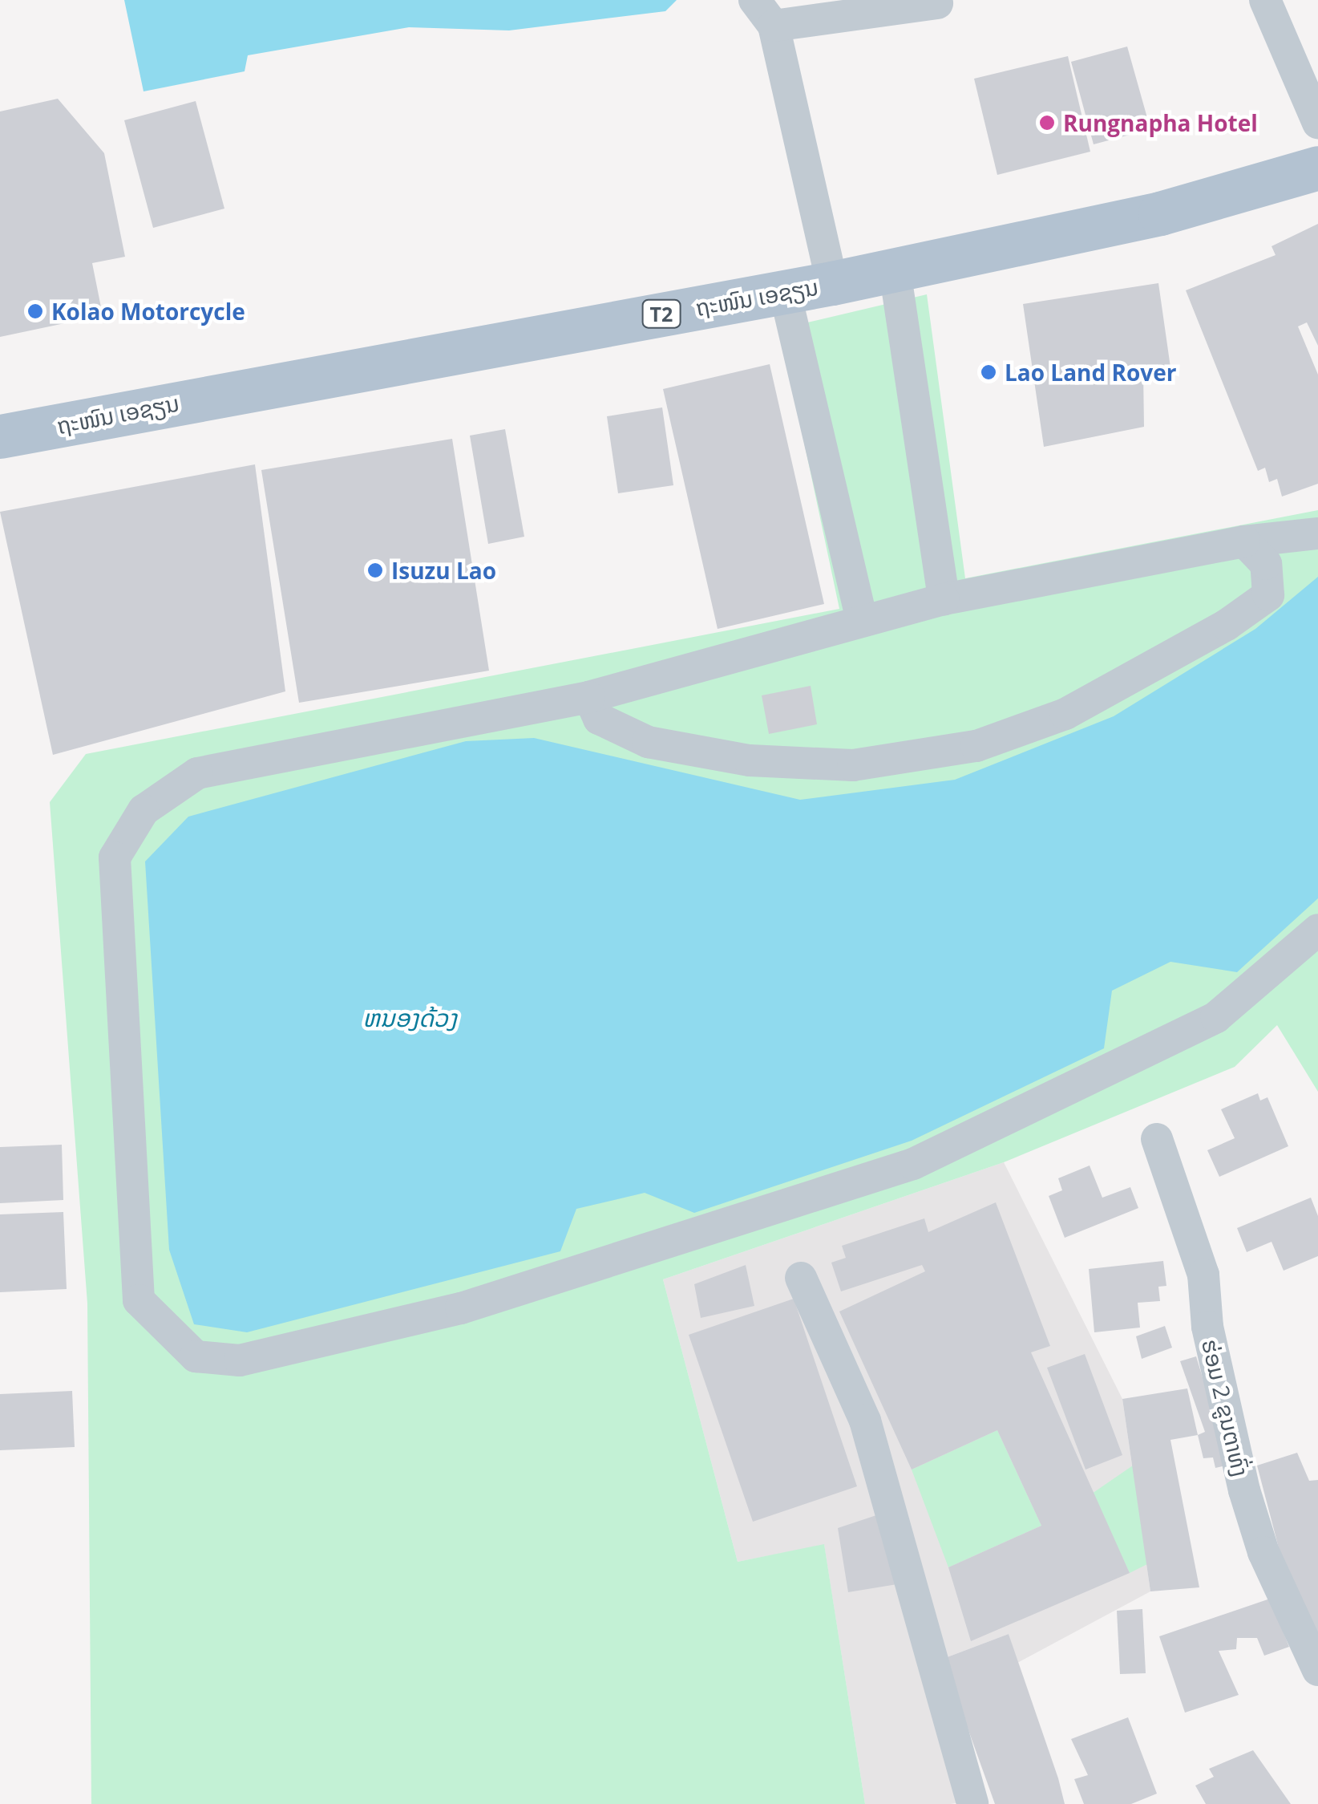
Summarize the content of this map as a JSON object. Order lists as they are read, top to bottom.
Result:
{
  "streets": {
    "main road": ["ຖະໜົນ ເອຊຽນ", "T2"],
    "street": ["ຮ່ອມ 2 ຂູນຕາທົ່ງ"]
  },
  "water": ["ຫນອງດ້ວງ"],
  "places": [
    "Rungnapha Hotel",
    "Kolao Motorcycle",
    "Lao Land Rover",
    "Isuzu Lao"
  ]
}
